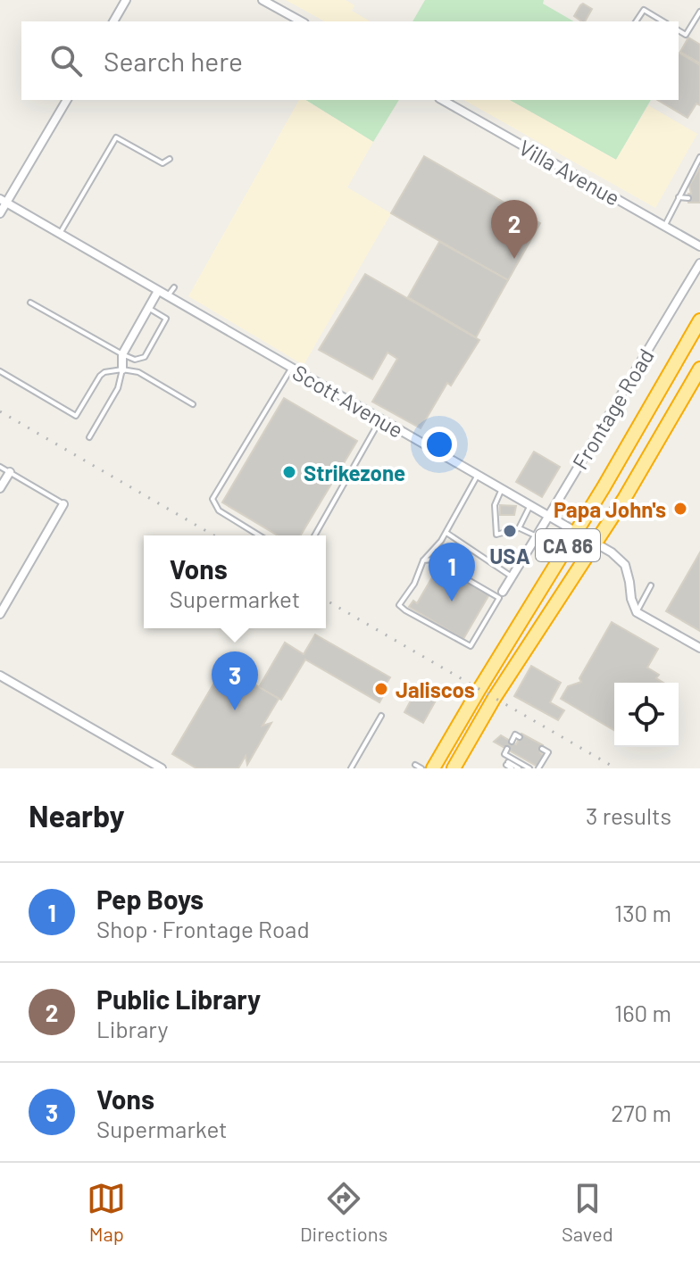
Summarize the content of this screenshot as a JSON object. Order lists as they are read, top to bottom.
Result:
{
  "streets": {
    "highway": ["CA 86"],
    "street": ["Villa Avenue", "Scott Avenue", "Frontage Road"]
  },
  "crossings": [
    ["Scott Avenue", "Frontage Road"],
    ["Scott Avenue", "CA 86"]
  ],
  "places": [
    "Strikezone",
    "Papa John's",
    "USA",
    "Jaliscos"
  ],
  "page": {
    "search": "Search here",
    "pins": ["2", "1", "3"],
    "popup": ["Vons", "Supermarket"],
    "heading": ["Nearby", "3 results"],
    "list": [
      {
        "mark": "1",
        "name": "Pep Boys",
        "note": "Shop · Frontage Road",
        "value": "130 m"
      },
      {
        "mark": "2",
        "name": "Public Library",
        "note": "Library",
        "value": "160 m"
      },
      {
        "mark": "3",
        "name": "Vons",
        "note": "Supermarket",
        "value": "270 m"
      }
    ],
    "nav": ["Map", "Directions", "Saved"]
  }
}
